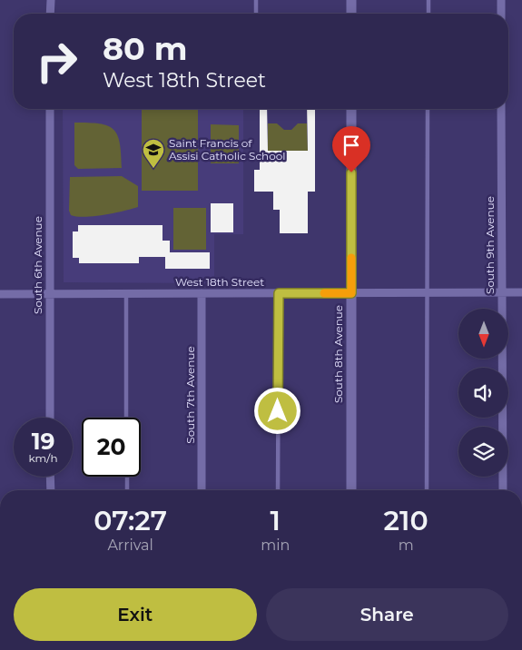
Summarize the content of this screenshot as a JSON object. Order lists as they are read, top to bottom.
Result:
{
  "streets": {
    "street": [
      "South 9th Avenue",
      "South 6th Avenue",
      "West 18th Street",
      "South 8th Avenue",
      "South 7th Avenue"
    ]
  },
  "crossings": [
    ["South 9th Avenue", "West 18th Street"],
    ["South 6th Avenue", "West 18th Street"],
    ["West 18th Street", "South 8th Avenue"],
    ["West 18th Street", "South 7th Avenue"]
  ],
  "places": {
    "school or university": ["Saint Francis of Assisi Catholic School"]
  },
  "north": "bottom",
  "page": {
    "turn": ["80 m", "West 18th Street"],
    "speed": "19 km/h",
    "limit": "20",
    "eta": [
      "07:27",
      "Arrival",
      "1",
      "min",
      "210",
      "m"
    ],
    "buttons": ["Exit", "Share"]
  }
}
